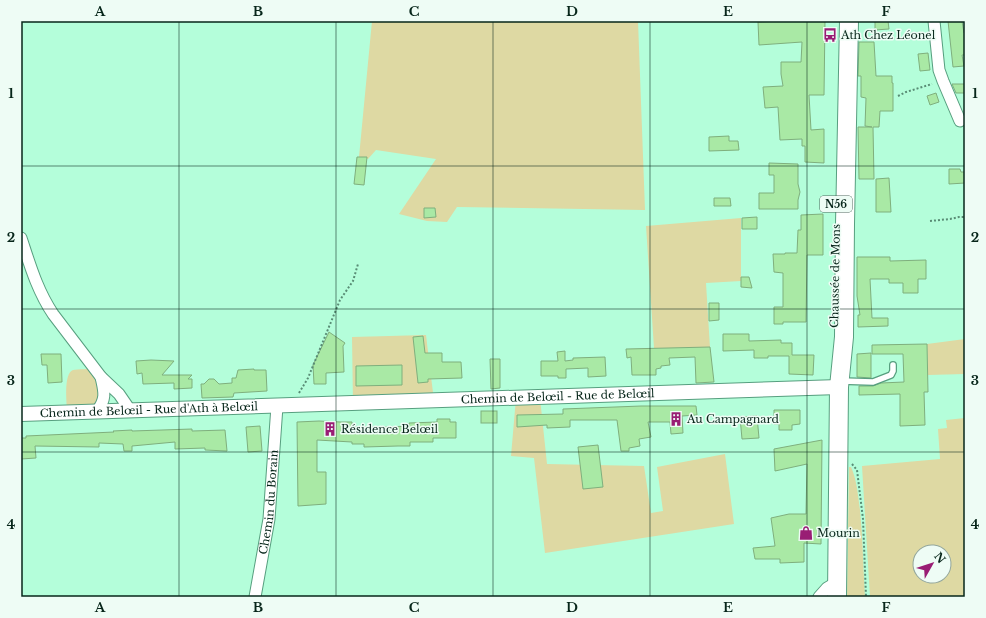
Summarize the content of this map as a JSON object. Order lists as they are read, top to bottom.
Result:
{
  "streets": {
    "main road": ["N56", "Chaussée de Mons"],
    "street": ["Chemin de Belœil - Rue de Belœil", "Chemin de Belœil - Rue d'Ath à Belœil", "Chemin du Borain"]
  },
  "crossings": [
    ["Chaussée de Mons", "Chemin de Belœil - Rue de Belœil"],
    ["Chemin de Belœil - Rue de Belœil", "Chemin de Belœil - Rue d'Ath à Belœil"],
    ["Chemin de Belœil - Rue de Belœil", "Chemin du Borain"],
    ["Chemin de Belœil - Rue d'Ath à Belœil", "Chemin du Borain"]
  ],
  "places": {
    "bus stop": ["Ath Chez Léonel"],
    "building": ["Au Campagnard", "Résidence Belœil"],
    "shop": ["Mourin"]
  },
  "north": "top right",
  "grid": {
    "columns": [
      "A",
      "B",
      "C",
      "D",
      "E",
      "F"
    ],
    "rows": [
      "1",
      "2",
      "3",
      "4"
    ]
  }
}
